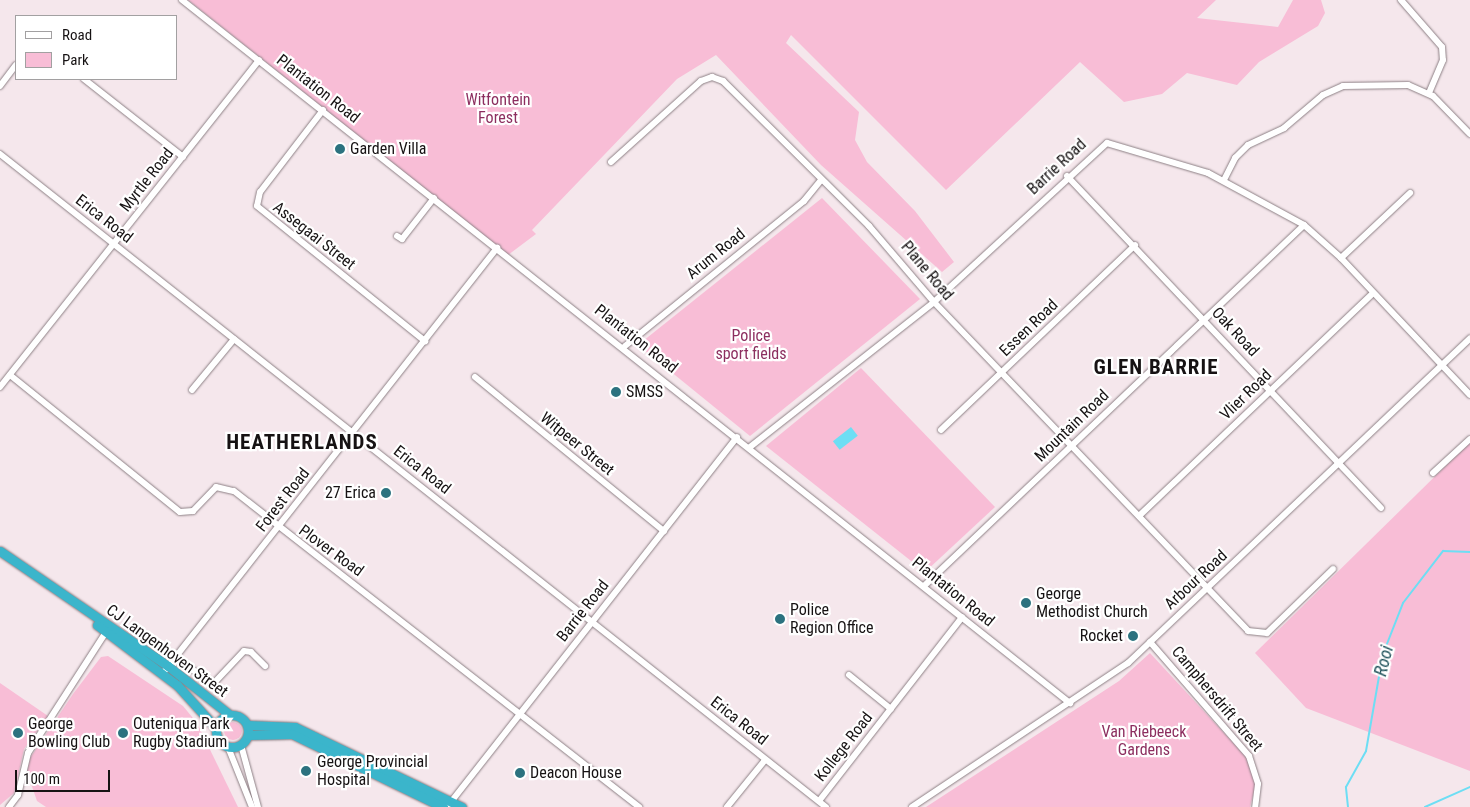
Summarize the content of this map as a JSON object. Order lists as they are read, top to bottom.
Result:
{
  "streets": {
    "highway": ["CJ Langenhoven Street"],
    "street": [
      "Plantation Road",
      "Barrie Road",
      "Myrtle Road",
      "Erica Road",
      "Assegaai Street",
      "Arum Road",
      "Plane Road",
      "Essen Road",
      "Oak Road",
      "Vlier Road",
      "Mountain Road",
      "Witpeer Street",
      "Forest Road",
      "Plover Road",
      "Arbour Road",
      "Camphersdrift Street",
      "Kollege Road"
    ]
  },
  "crossings": [
    ["Plantation Road", "Barrie Road"],
    ["Plantation Road", "Myrtle Road"],
    ["Plantation Road", "Assegaai Street"],
    ["Plantation Road", "Arum Road"],
    ["Plantation Road", "Mountain Road"],
    ["Plantation Road", "Forest Road"],
    ["Plantation Road", "Arbour Road"],
    ["Plantation Road", "Kollege Road"],
    ["Barrie Road", "Erica Road"],
    ["Barrie Road", "Plane Road"],
    ["Barrie Road", "Oak Road"],
    ["Barrie Road", "Vlier Road"],
    ["Barrie Road", "Mountain Road"],
    ["Barrie Road", "Witpeer Street"],
    ["Barrie Road", "Plover Road"],
    ["Barrie Road", "Arbour Road"],
    ["Myrtle Road", "Erica Road"],
    ["Myrtle Road", "Plover Road"],
    ["Erica Road", "Forest Road"],
    ["Erica Road", "Kollege Road"],
    ["Assegaai Street", "Forest Road"],
    ["Arum Road", "Plane Road"],
    ["Plane Road", "Essen Road"],
    ["Plane Road", "Vlier Road"],
    ["Plane Road", "Mountain Road"],
    ["Plane Road", "Arbour Road"],
    ["Essen Road", "Oak Road"],
    ["Oak Road", "Vlier Road"],
    ["Oak Road", "Mountain Road"],
    ["Oak Road", "Arbour Road"],
    ["Forest Road", "Plover Road"],
    ["Forest Road", "CJ Langenhoven Street"],
    ["Arbour Road", "Camphersdrift Street"]
  ],
  "districts": ["GLEN BARRIE", "HEATHERLANDS"],
  "water": ["Rooi"],
  "parks": ["Witfontein Forest", "Police sport fields", "Van Riebeeck Gardens"],
  "places": [
    "Garden Villa",
    "SMSS",
    "27 Erica",
    "George Methodist Church",
    "Police Region Office",
    "Rocket",
    "George Bowling Club",
    "Outeniqua Park Rugby Stadium",
    "George Provincial Hospital",
    "Deacon House"
  ],
  "legend": ["Road", "Park"],
  "scale_bar": "100 m"
}
